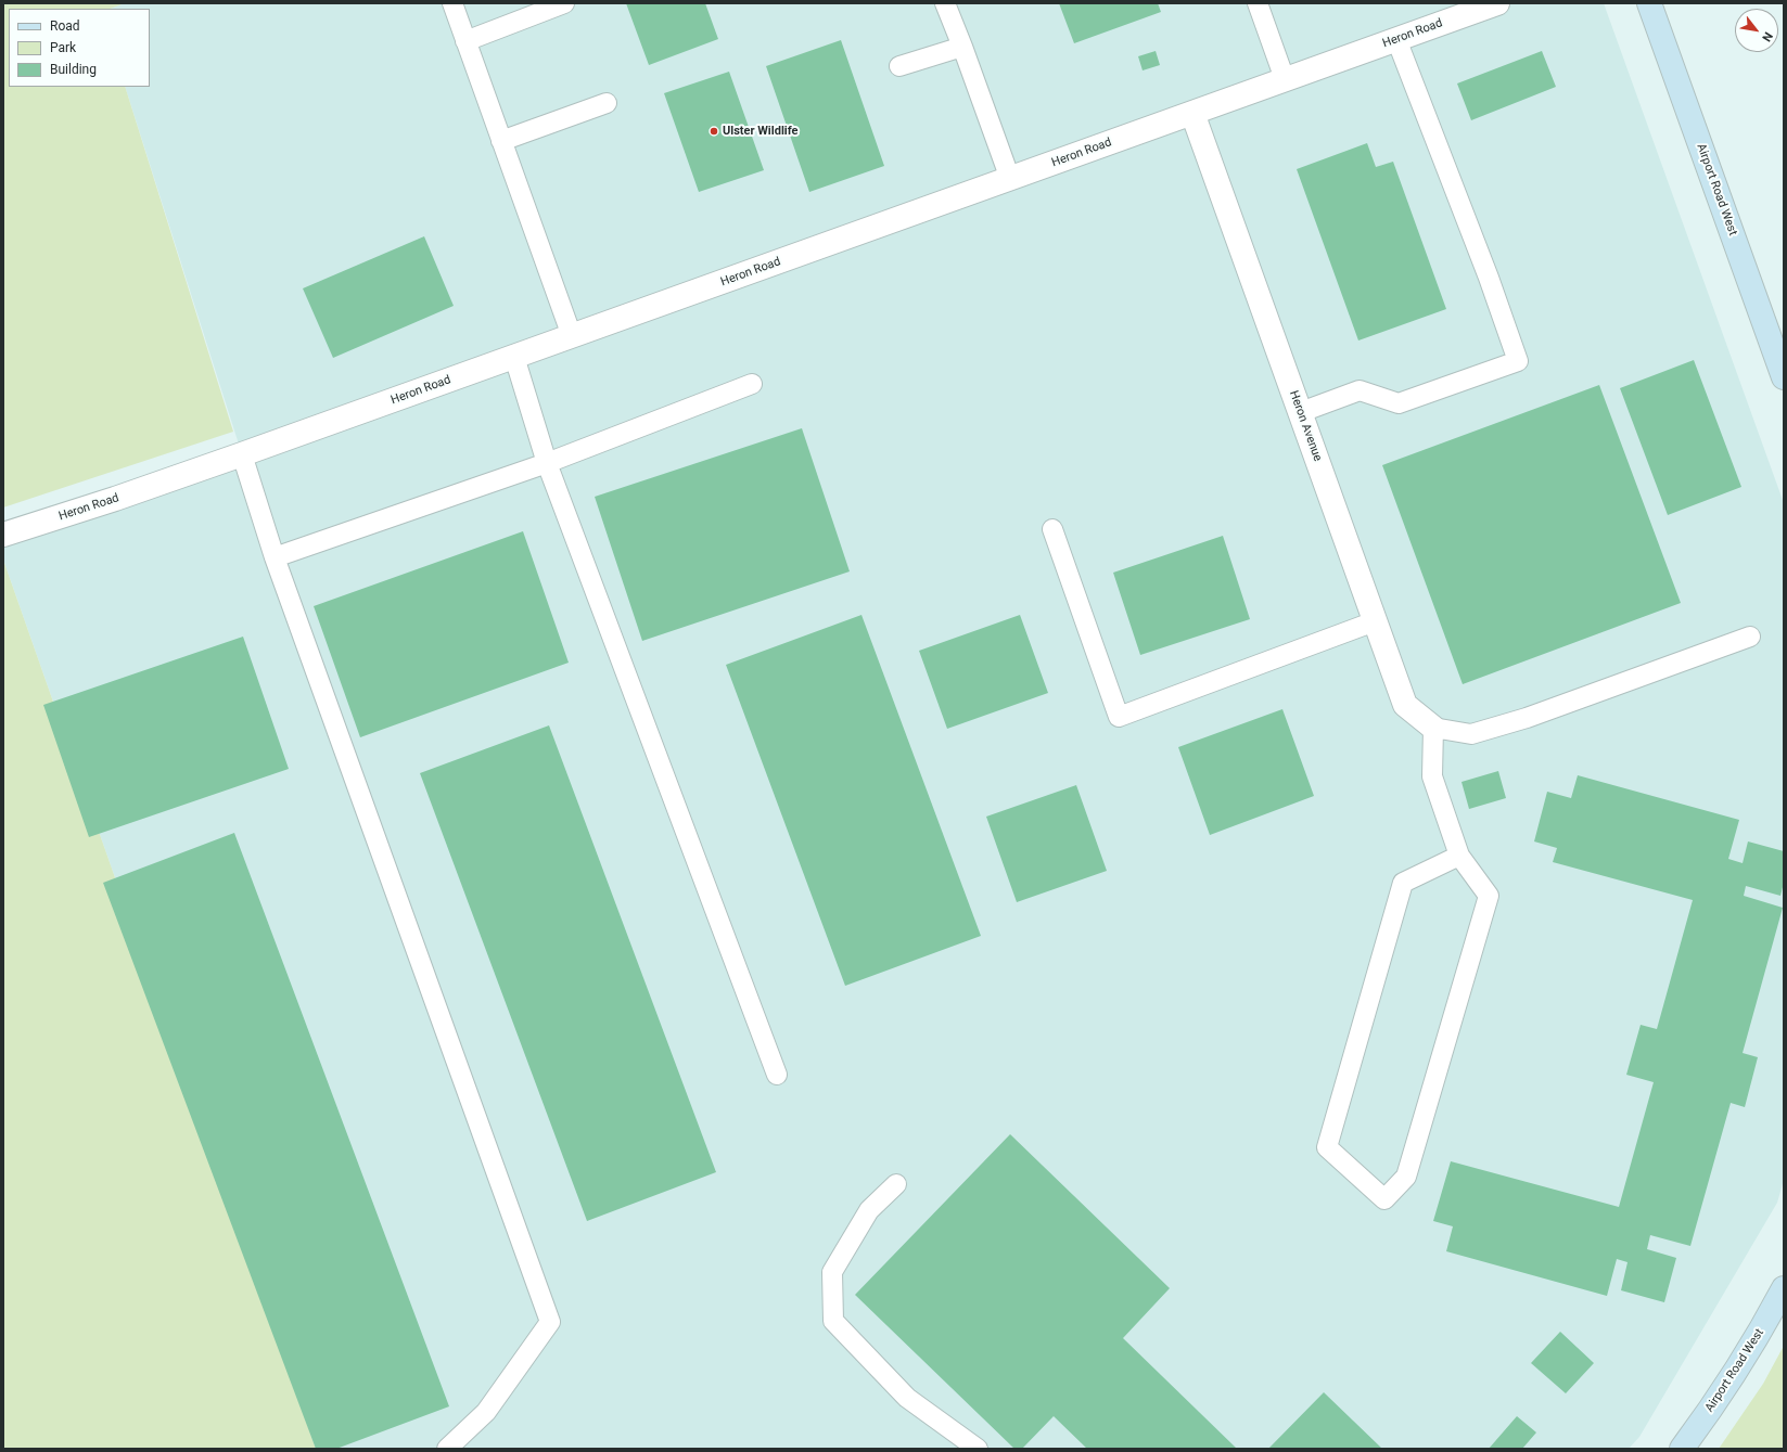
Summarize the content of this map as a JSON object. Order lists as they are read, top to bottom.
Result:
{
  "streets": {
    "street": ["Heron Road", "Airport Road West", "Heron Avenue"]
  },
  "crossings": [
    ["Heron Road", "Heron Avenue"]
  ],
  "places": ["Ulster Wildlife"],
  "legend": ["Road", "Park", "Building"],
  "north": "bottom right"
}
